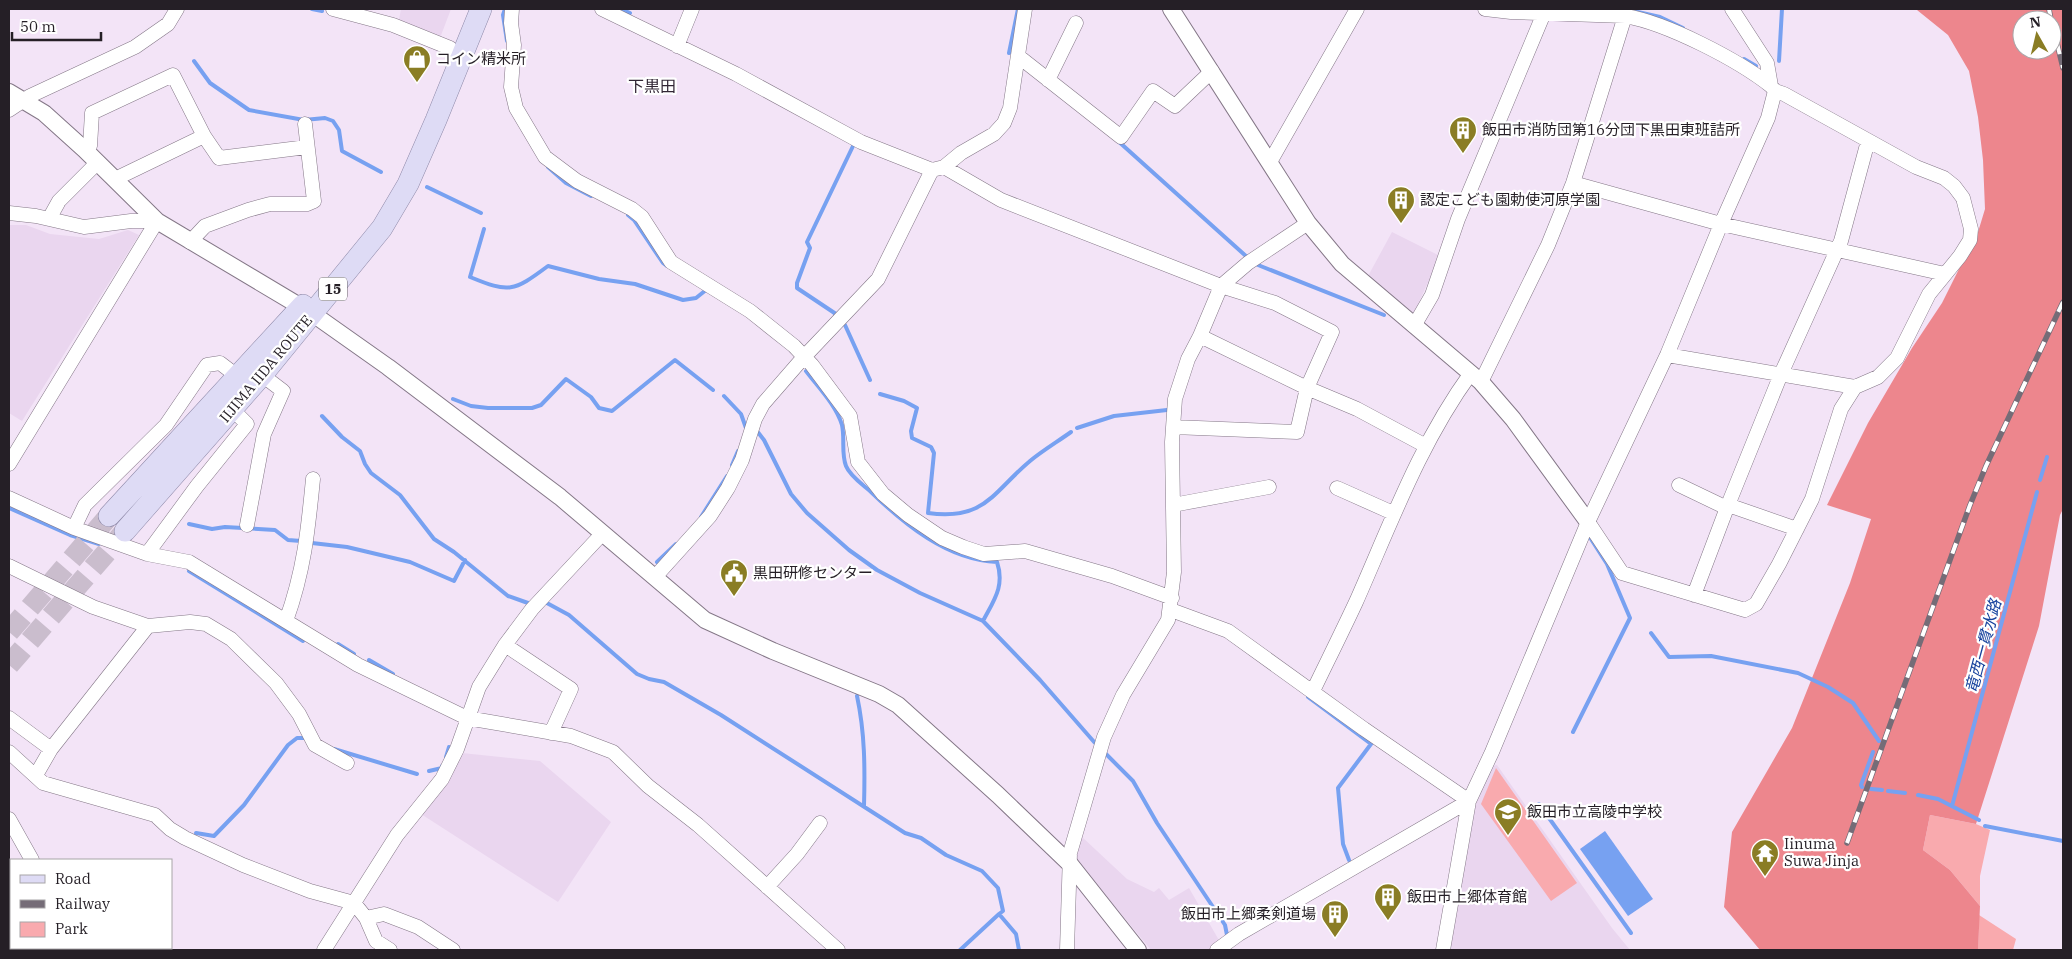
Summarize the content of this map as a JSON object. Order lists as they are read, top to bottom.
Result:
{
  "streets": {
    "main road": ["15", "IIJIMA IIDA ROUTE"]
  },
  "districts": ["下黒田"],
  "water": ["竜西一貫水路"],
  "places": {
    "shop": ["コイン精米所"],
    "building": [
      "飯田市消防団第16分団下黒田東班詰所",
      "認定こども園勅使河原学園",
      "飯田市上郷体育館",
      "飯田市上郷柔剣道場"
    ],
    "public building": ["黒田研修センター"],
    "school or university": ["飯田市立高陵中学校"],
    "temple": ["Iinuma Suwa Jinja"]
  },
  "legend": ["Road", "Railway", "Park"],
  "scale_bar": "50 m",
  "north": "top"
}
